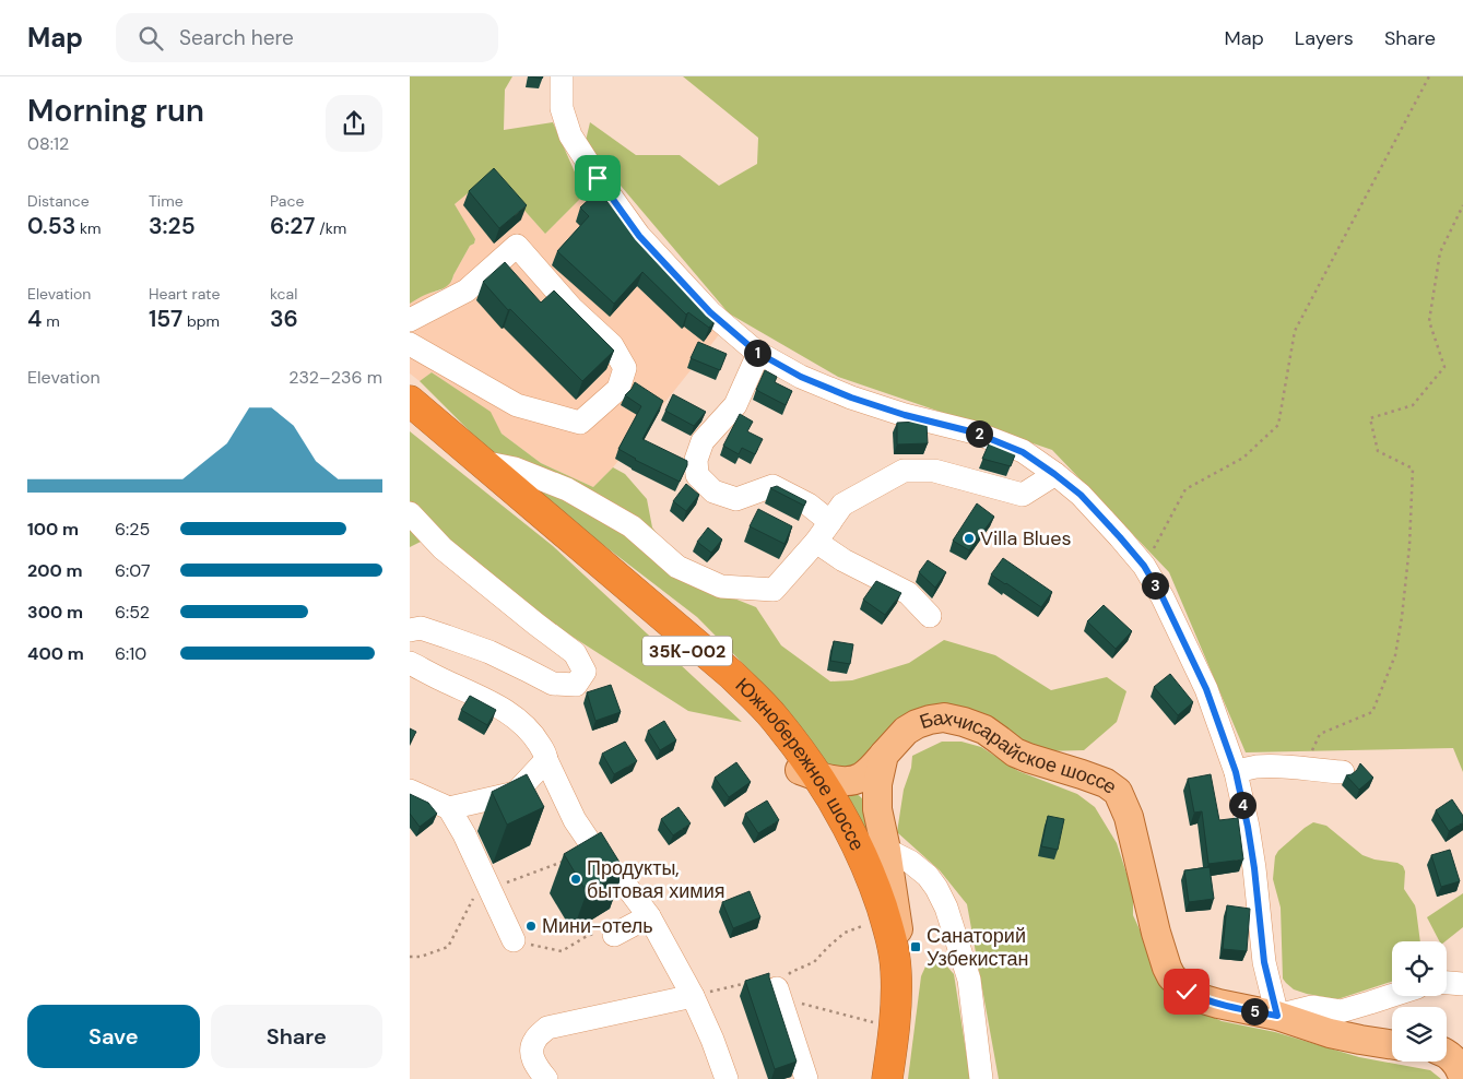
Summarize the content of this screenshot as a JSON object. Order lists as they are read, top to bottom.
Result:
{
  "streets": {
    "highway": ["35К-002", "Южнобережное шоссе"],
    "main road": ["Бахчисарайское шоссе"]
  },
  "places": {
    "other": ["Villa Blues", "Продукты, бытовая химия", "Мини-отель"],
    "transit": ["Санаторий Узбекистан"]
  },
  "page": {
    "header": "Map",
    "search": "Search here",
    "nav": ["Map", "Layers", "Share"],
    "heading": ["Morning run", "08:12"],
    "stats": [
      ["Distance", "0.53 km"],
      ["Time", "3:25"],
      ["Pace", "6:27 /km"],
      ["Elevation", "4 m"],
      ["Heart rate", "157 bpm"],
      ["kcal", "36"]
    ],
    "pins": [
      "1",
      "2",
      "3",
      "4",
      "5"
    ],
    "chart": ["Elevation", "232–236 m"],
    "list": [
      {
        "name": "100 m",
        "note": "6:25"
      },
      {
        "name": "200 m",
        "note": "6:07"
      },
      {
        "name": "300 m",
        "note": "6:52"
      },
      {
        "name": "400 m",
        "note": "6:10"
      }
    ],
    "buttons": ["Save", "Share"]
  }
}
